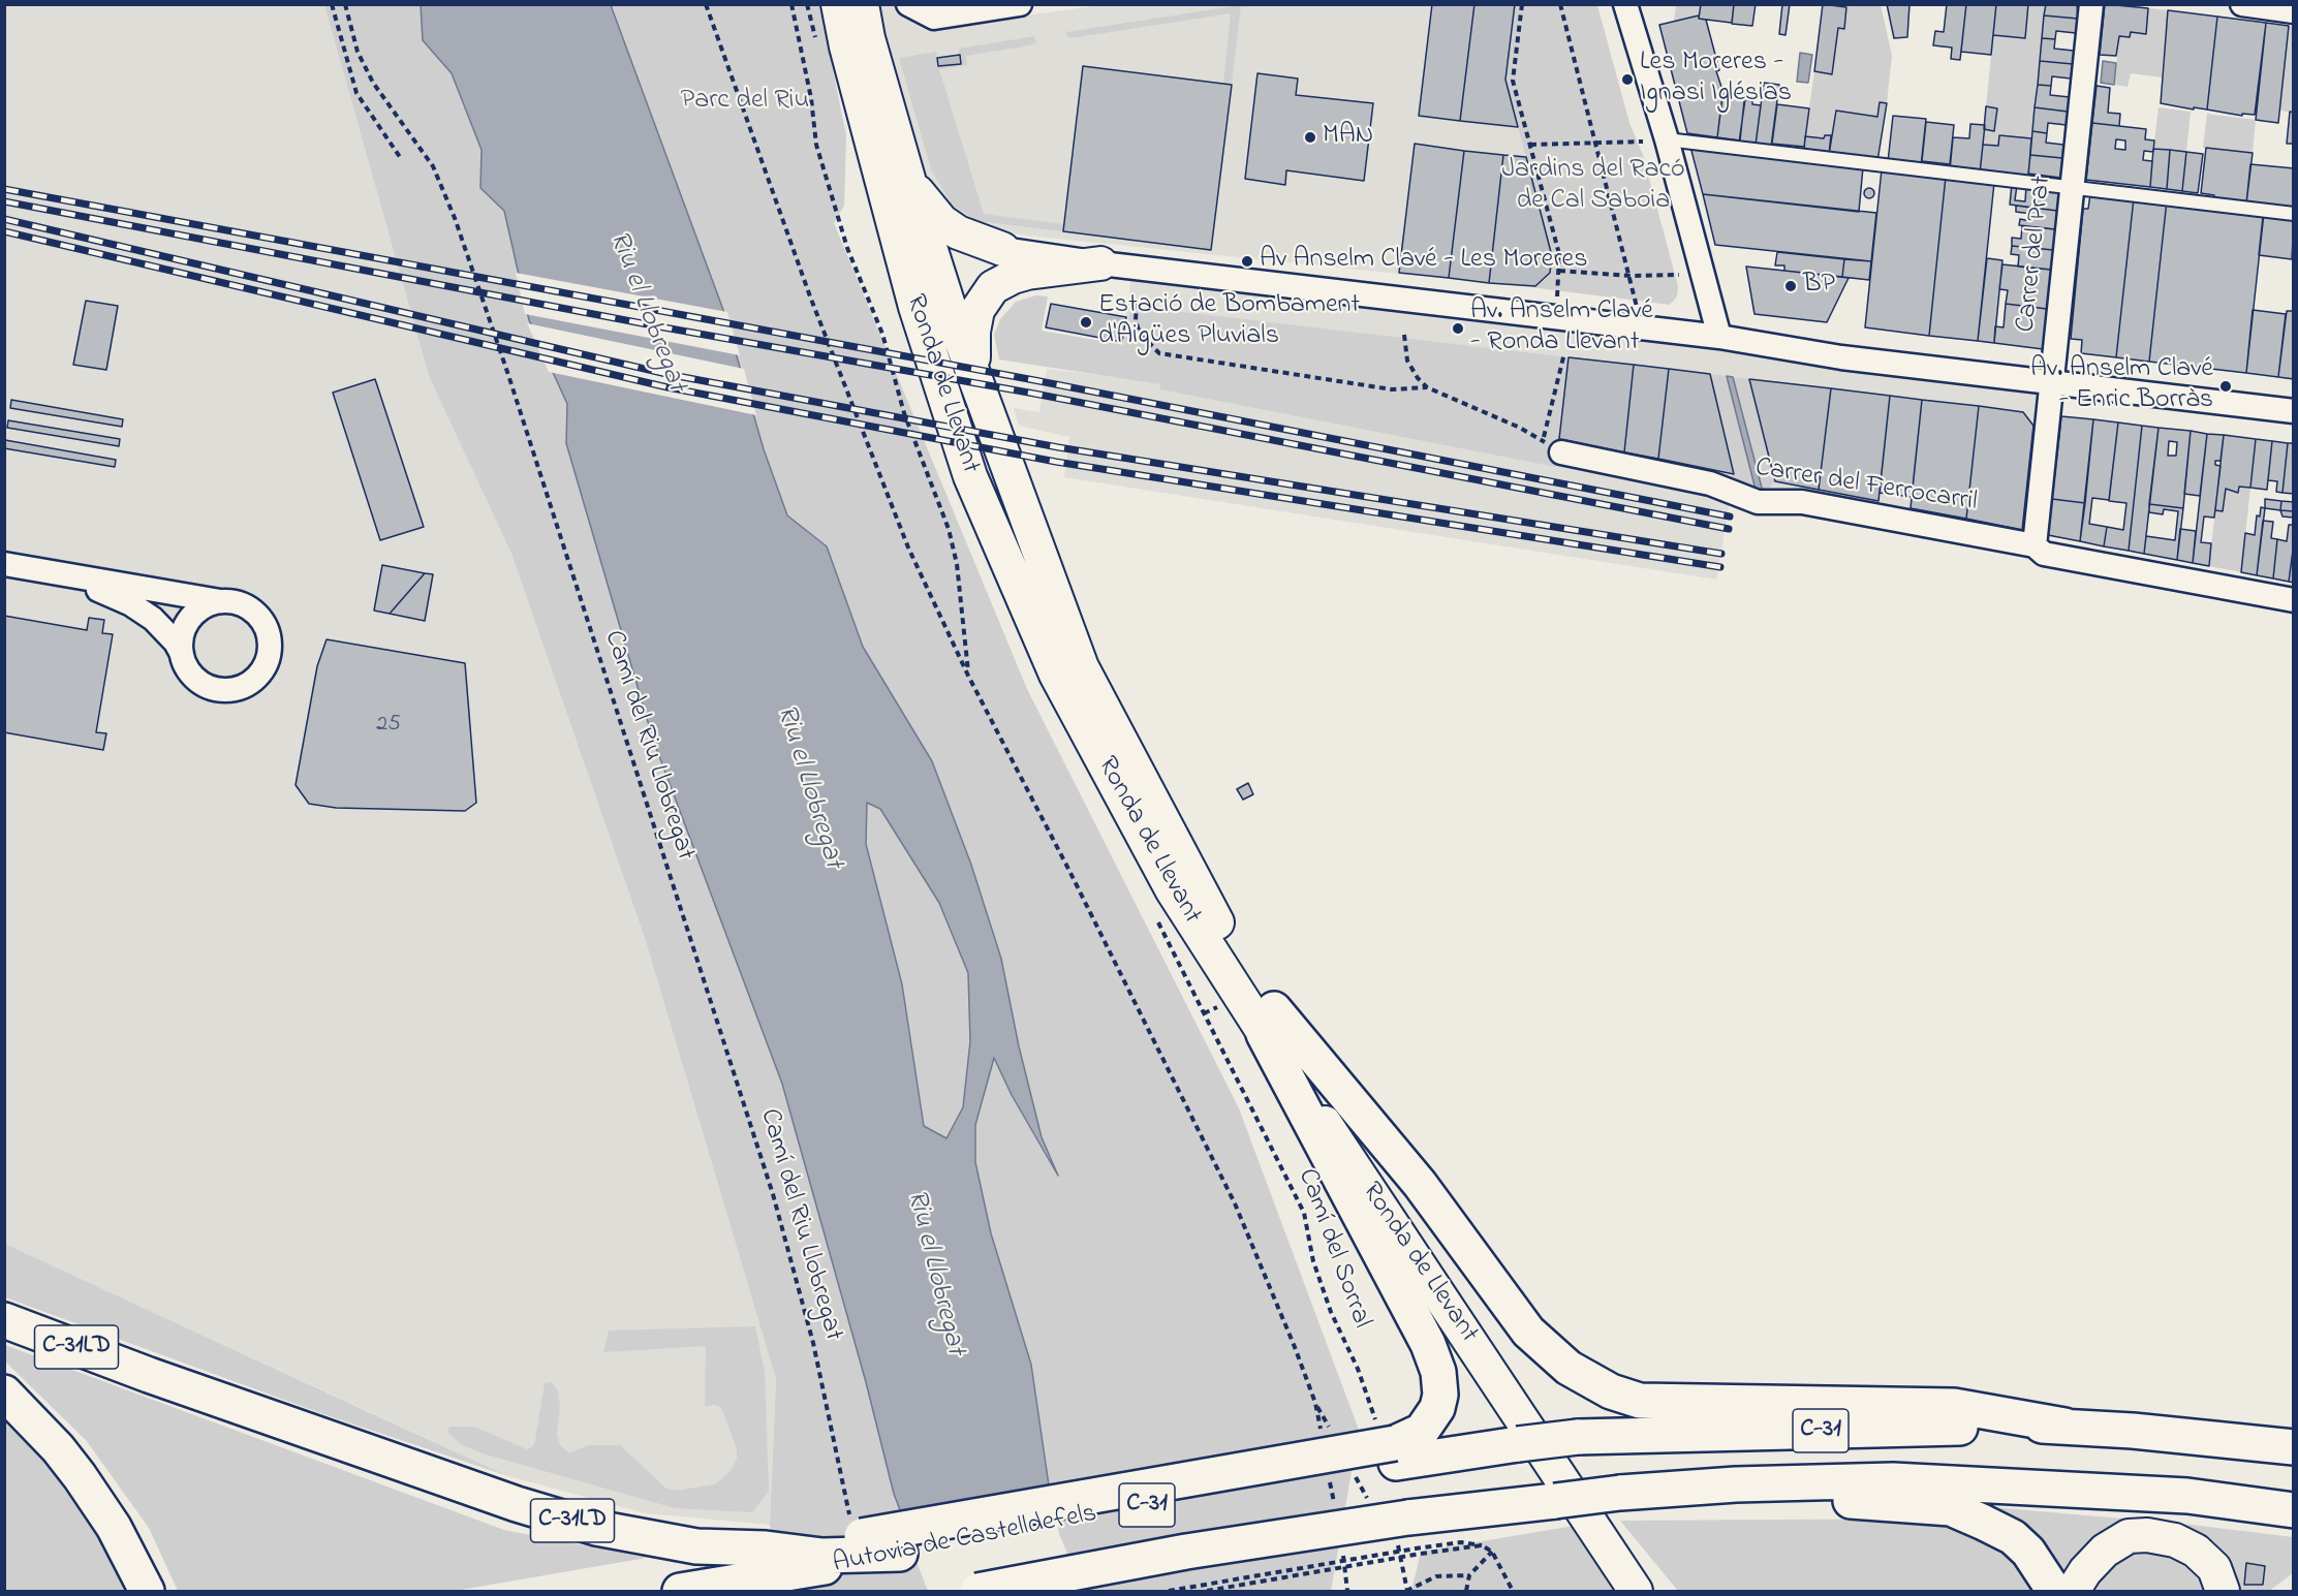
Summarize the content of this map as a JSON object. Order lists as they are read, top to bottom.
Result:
{
  "streets": {
    "highway": ["C-31LD", "C-31", "Autovia de Castelldefels"],
    "main road": ["Ronda de Llevant"],
    "street": ["Carrer del Prat", "Carrer del Ferrocarril"],
    "path": ["Camí del Riu Llobregat", "Camí del Sorral"]
  },
  "crossings": [
    ["Carrer del Prat", "Carrer del Ferrocarril"],
    ["Camí del Sorral", "C-31"],
    ["Camí del Sorral", "Autovia de Castelldefels"],
    ["C-31LD", "Autovia de Castelldefels"],
    ["C-31", "Autovia de Castelldefels"]
  ],
  "water": ["Riu el Llobregat"],
  "parks": ["Parc del Riu", "Jardins del Racó de Cal Saboia"],
  "places": [
    "Les Moreres - Ignasi Iglésias",
    "MAN",
    "Av Anselm Clavé - Les Moreres",
    "BP",
    "Estació de Bombament d'Aigües Pluvials",
    "Av. Anselm Clavé - Ronda Llevant",
    "Av. Anselm Clavé - Enric Borràs"
  ],
  "house_numbers": ["25"]
}
